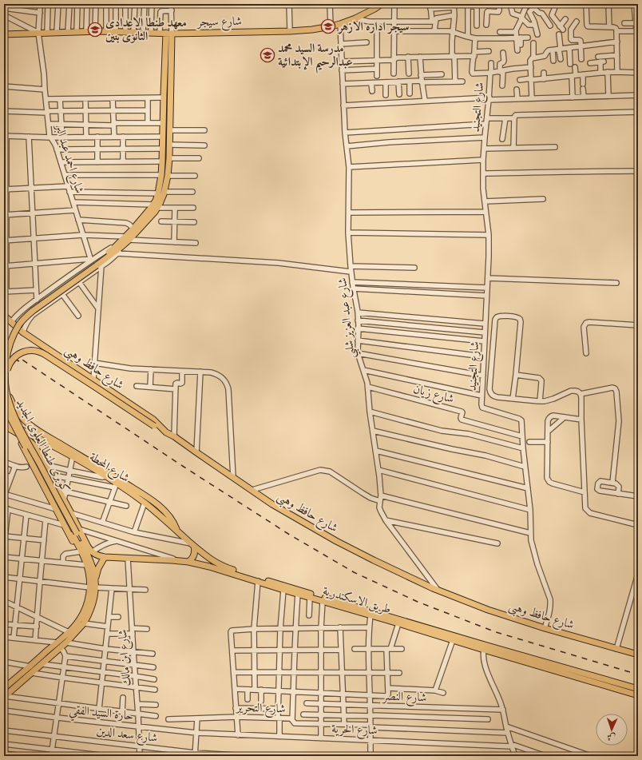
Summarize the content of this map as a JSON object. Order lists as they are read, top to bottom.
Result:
{
  "streets": {
    "main road": [
      "شارع سيجر",
      "شارع حافظ وهبى",
      "كوبرى طنطا العلوى الجديد",
      "شارع المحطة",
      "طريق الاسكندرية"
    ],
    "street": [
      "شارع التجنيد",
      "شارع احمد عبد البر",
      "شارع عبد العزيز شلبي",
      "شارع زيان",
      "شارع ابن مالك",
      "شارع النصر",
      "شارع التحرير",
      "حارة السيد الفقي",
      "شارع الحرية",
      "شارع سعد الدين"
    ]
  },
  "crossings": [
    ["شارع سيجر", "شارع احمد عبد البر"],
    ["شارع سيجر", "شارع عبد العزيز شلبي"],
    ["شارع التجنيد", "شارع حافظ وهبى"],
    ["شارع التجنيد", "شارع زيان"],
    ["شارع احمد عبد البر", "كوبرى طنطا العلوى الجديد"],
    ["شارع عبد العزيز شلبي", "شارع حافظ وهبى"],
    ["شارع عبد العزيز شلبي", "شارع زيان"],
    ["شارع المحطة", "طريق الاسكندرية"],
    ["طريق الاسكندرية", "شارع ابن مالك"],
    ["شارع ابن مالك", "حارة السيد الفقي"],
    ["شارع ابن مالك", "شارع سعد الدين"],
    ["حارة السيد الفقي", "شارع الحرية"]
  ],
  "places": {
    "school or university": ["سيجر اداره الازهر", "معهد طنطا الاعدادى الثانوى بنين", "مدرسة السيد محمد عبدالرحيم الإبتدائية"]
  },
  "north": "bottom"
}
